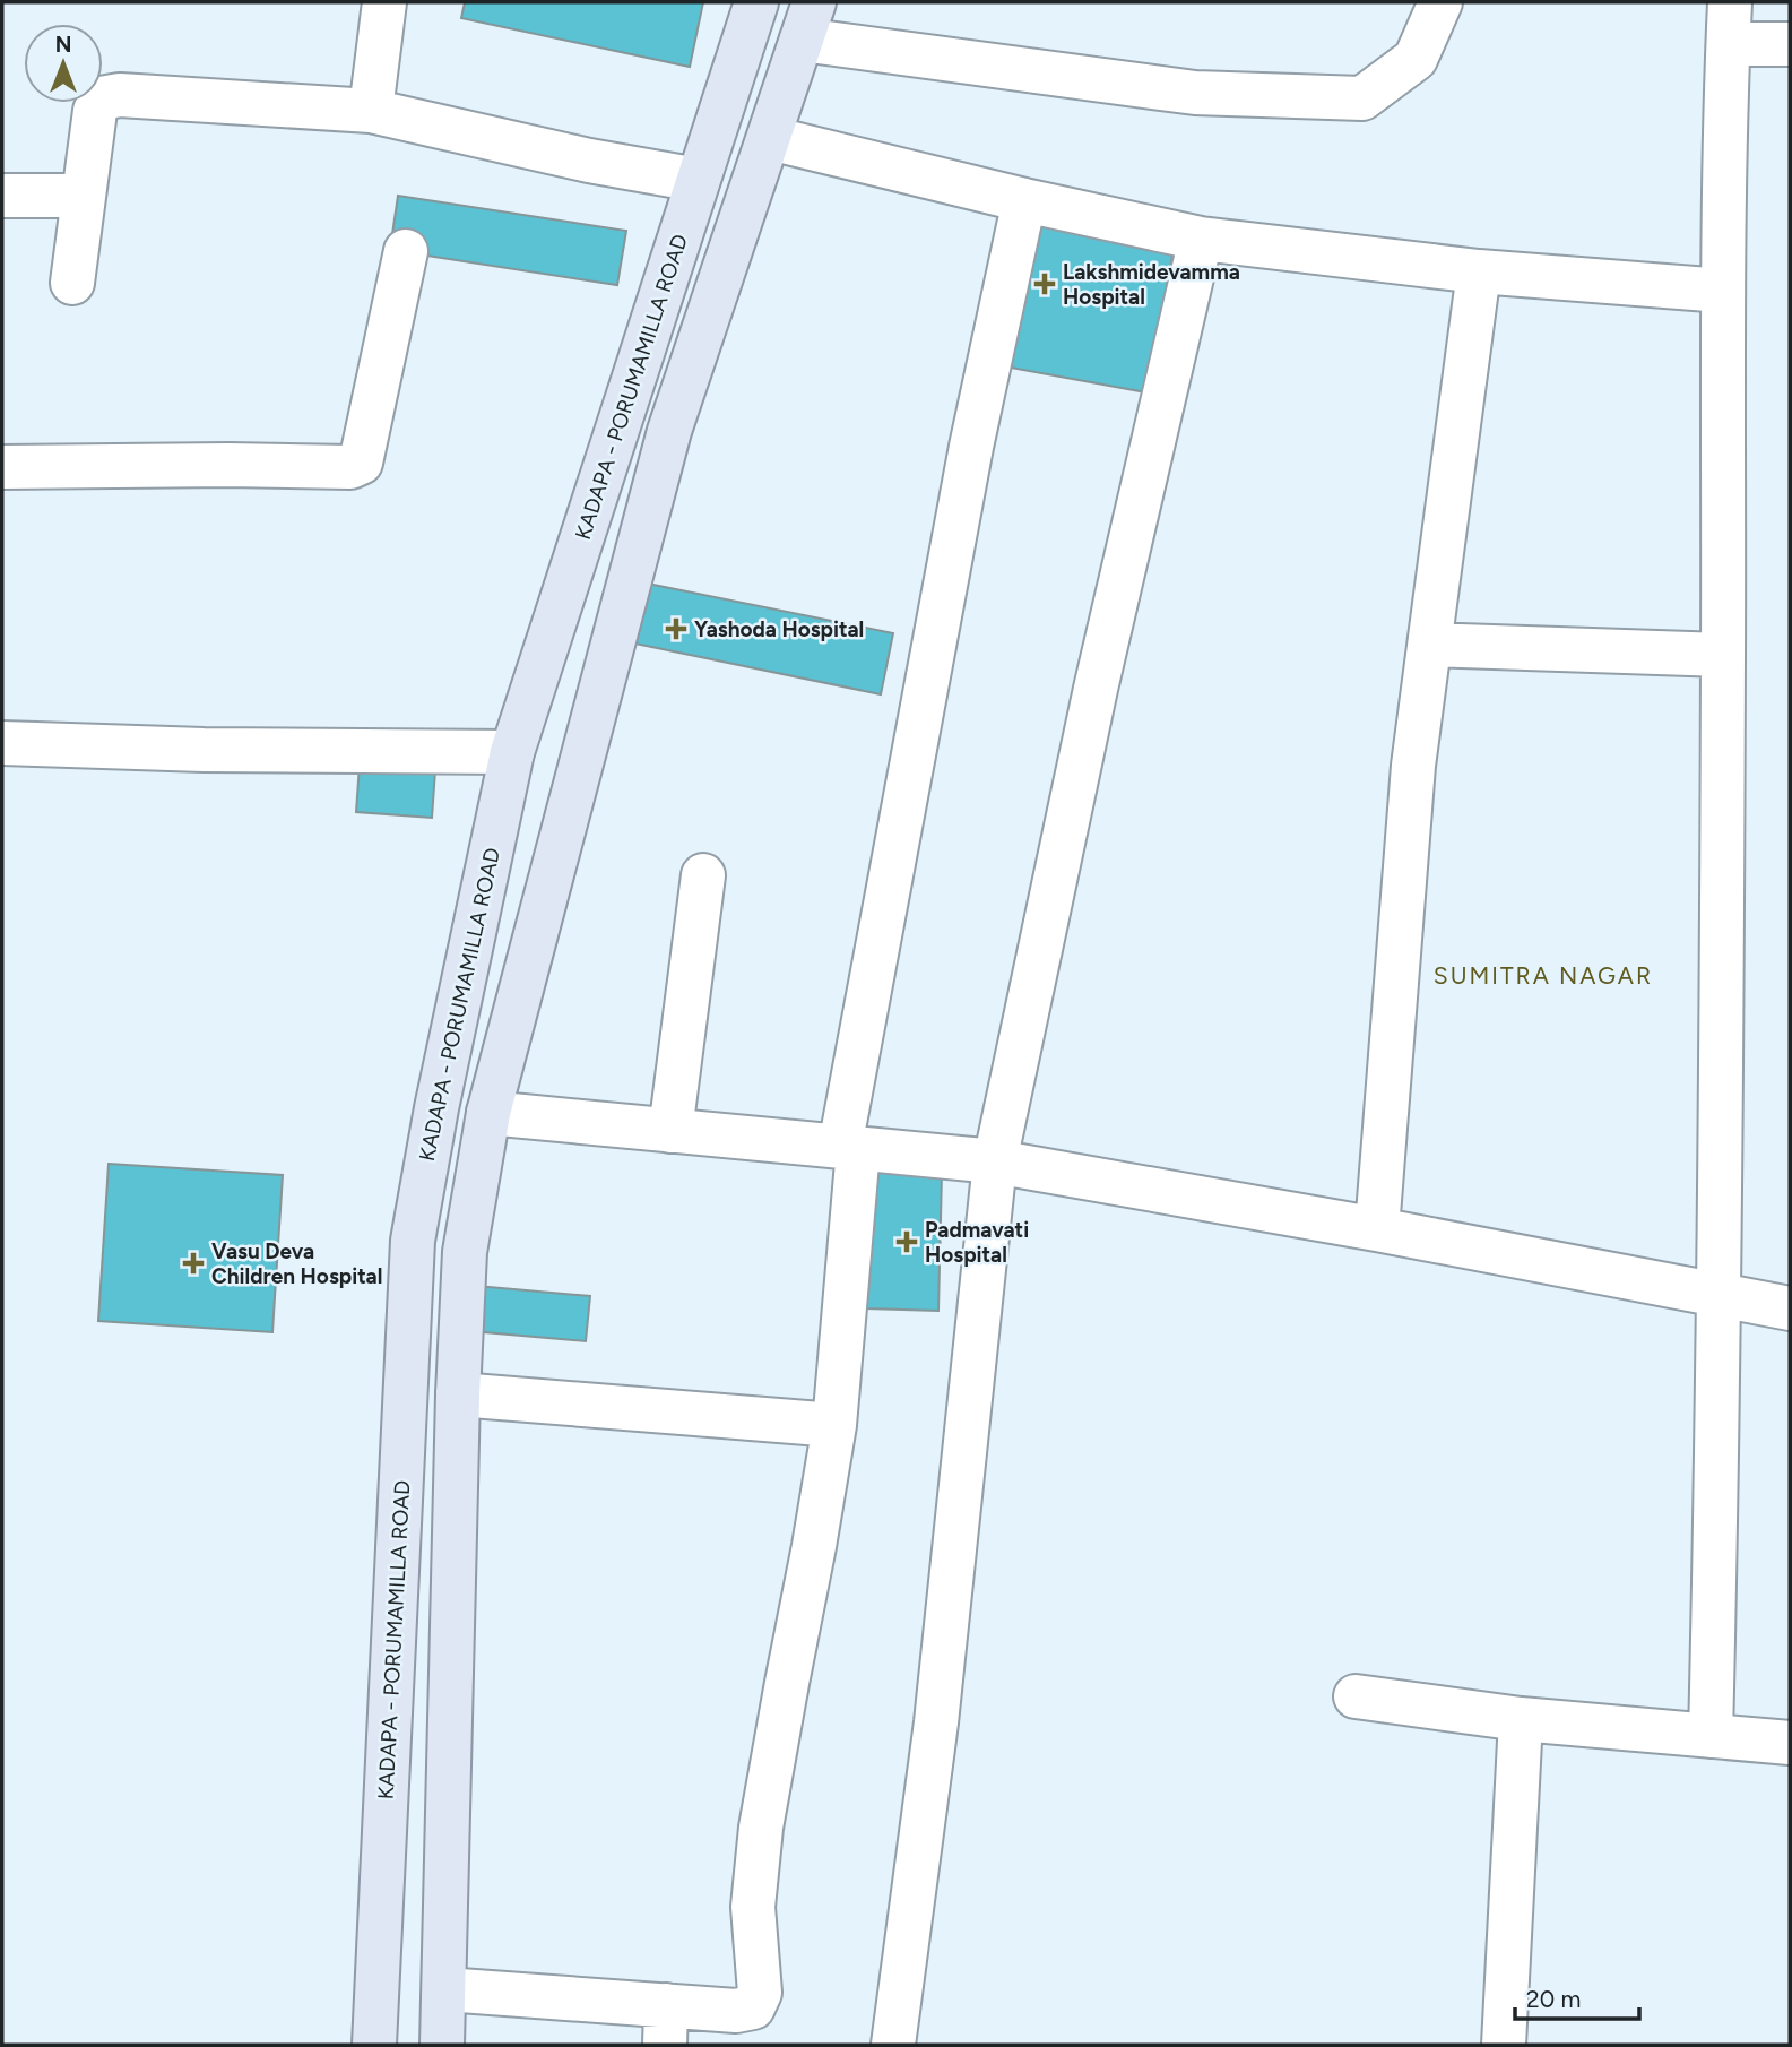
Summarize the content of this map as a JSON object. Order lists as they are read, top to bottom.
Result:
{
  "streets": {
    "main road": ["KADAPA - PORUMAMILLA ROAD"]
  },
  "districts": ["SUMITRA NAGAR"],
  "places": {
    "health": [
      "Lakshmidevamma Hospital",
      "Yashoda Hospital",
      "Padmavati Hospital",
      "Vasu Deva Children Hospital"
    ]
  },
  "scale_bar": "20 m",
  "north": "top"
}
